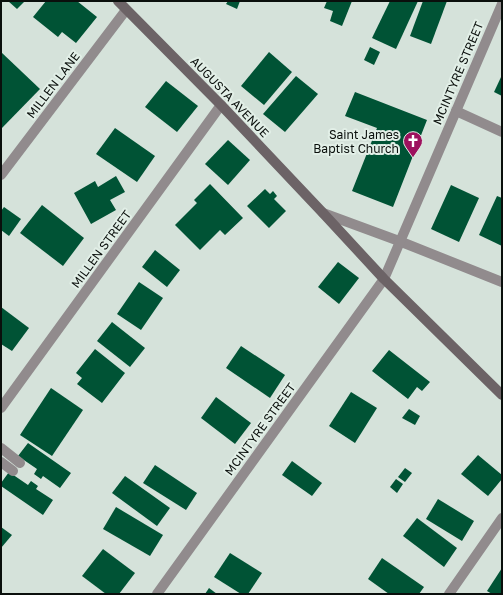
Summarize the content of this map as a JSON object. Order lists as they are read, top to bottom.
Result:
{
  "streets": {
    "main road": ["AUGUSTA AVENUE"],
    "street": ["MCINTYRE STREET", "MILLEN LANE", "MILLEN STREET"]
  },
  "crossings": [
    ["MCINTYRE STREET", "AUGUSTA AVENUE"],
    ["MILLEN LANE", "AUGUSTA AVENUE"],
    ["AUGUSTA AVENUE", "MILLEN STREET"]
  ],
  "places": {
    "church": ["Saint James Baptist Church"]
  }
}
